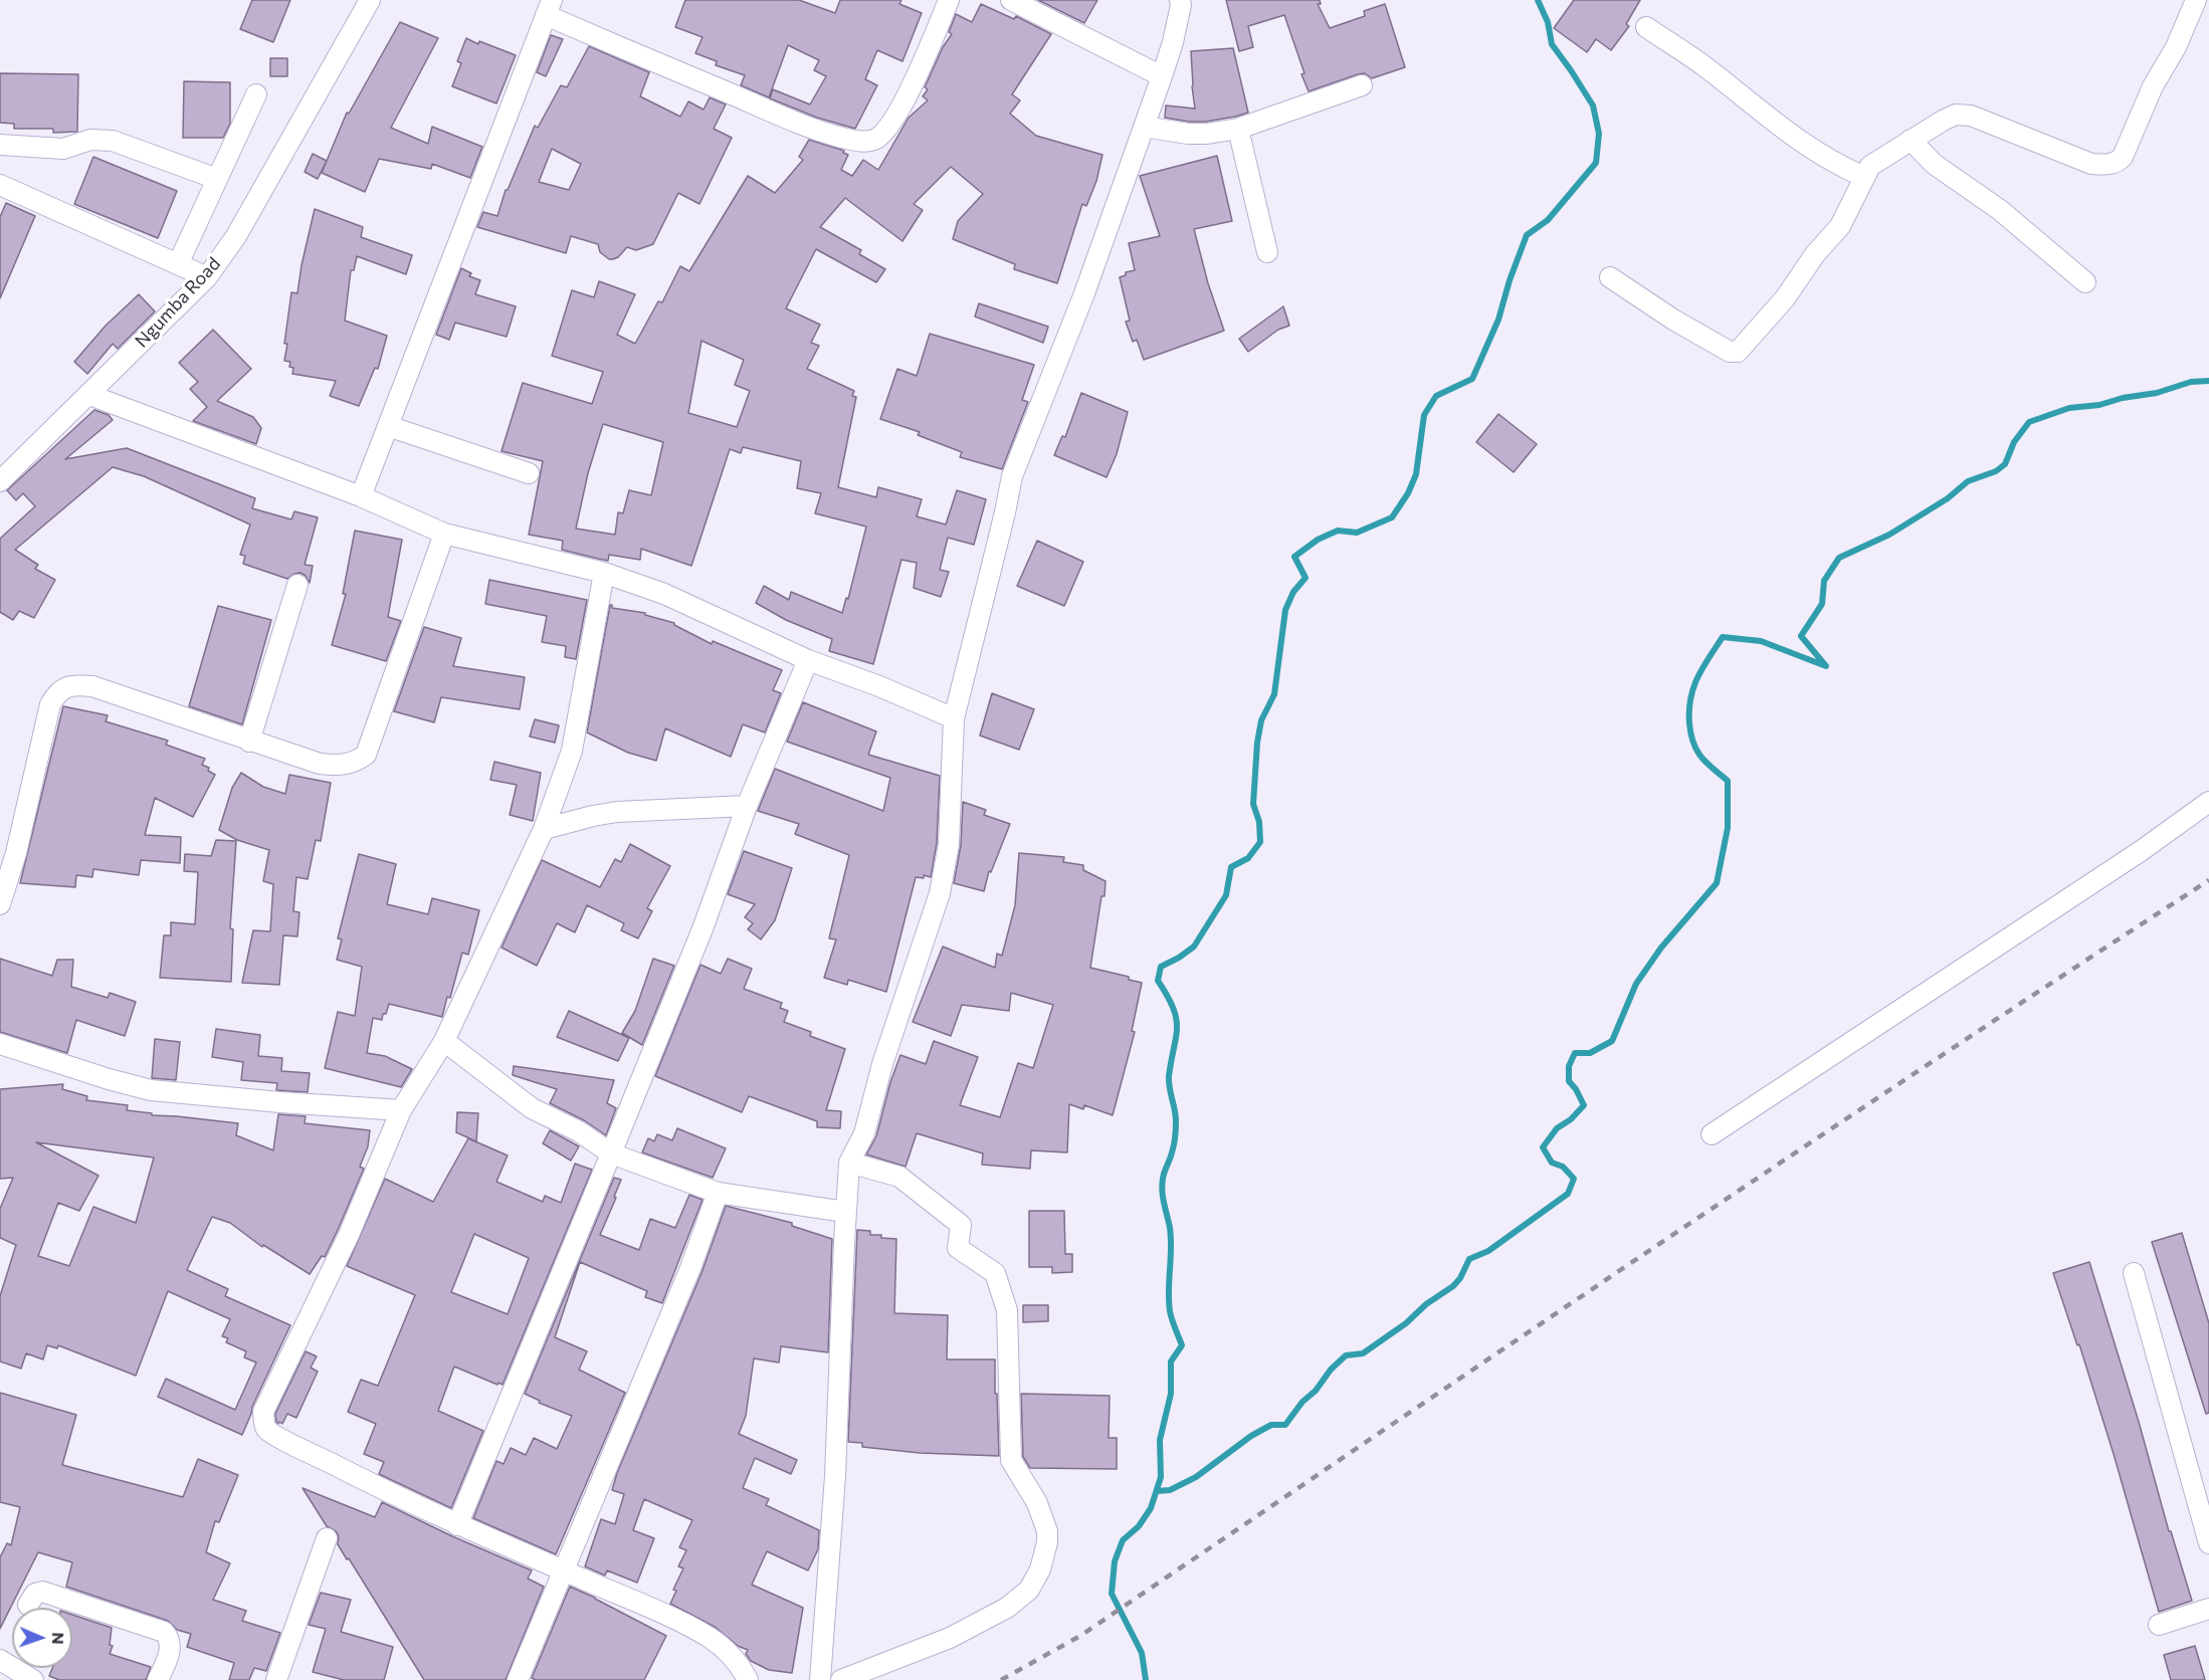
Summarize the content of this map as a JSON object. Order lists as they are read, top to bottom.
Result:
{
  "streets": {
    "street": ["Ngumba Road"]
  },
  "north": "right"
}
